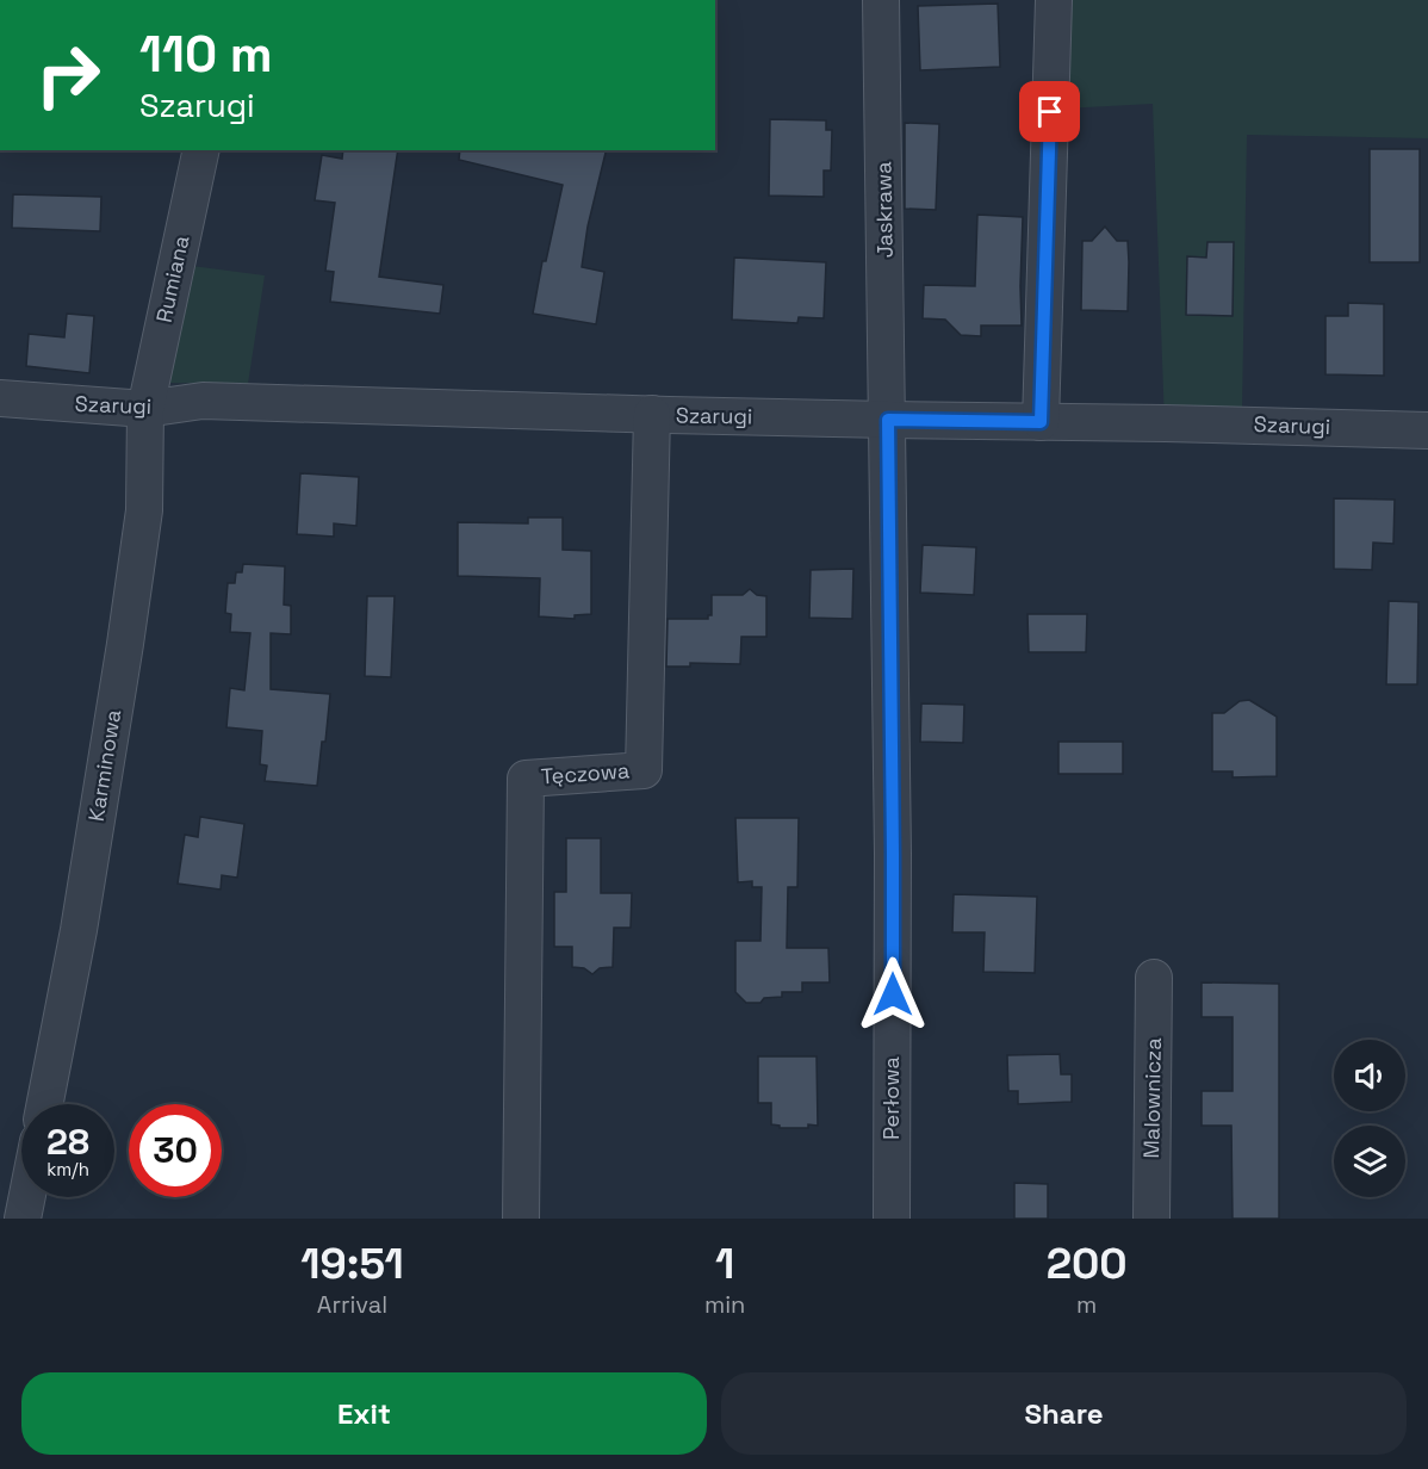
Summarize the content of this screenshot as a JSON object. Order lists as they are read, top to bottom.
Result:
{
  "streets": {
    "street": [
      "Jaskrawa",
      "Rumiana",
      "Szarugi",
      "Karminowa",
      "Tęczowa",
      "Perłowa",
      "Malownicza"
    ]
  },
  "crossings": [
    ["Jaskrawa", "Szarugi"],
    ["Jaskrawa", "Perłowa"],
    ["Rumiana", "Szarugi"],
    ["Rumiana", "Karminowa"],
    ["Szarugi", "Karminowa"],
    ["Szarugi", "Tęczowa"],
    ["Szarugi", "Perłowa"]
  ],
  "page": {
    "turn": ["110 m", "Szarugi"],
    "speed": "28 km/h",
    "limit": "30",
    "eta": [
      "19:51",
      "Arrival",
      "1",
      "min",
      "200",
      "m"
    ],
    "buttons": ["Exit", "Share"]
  }
}
